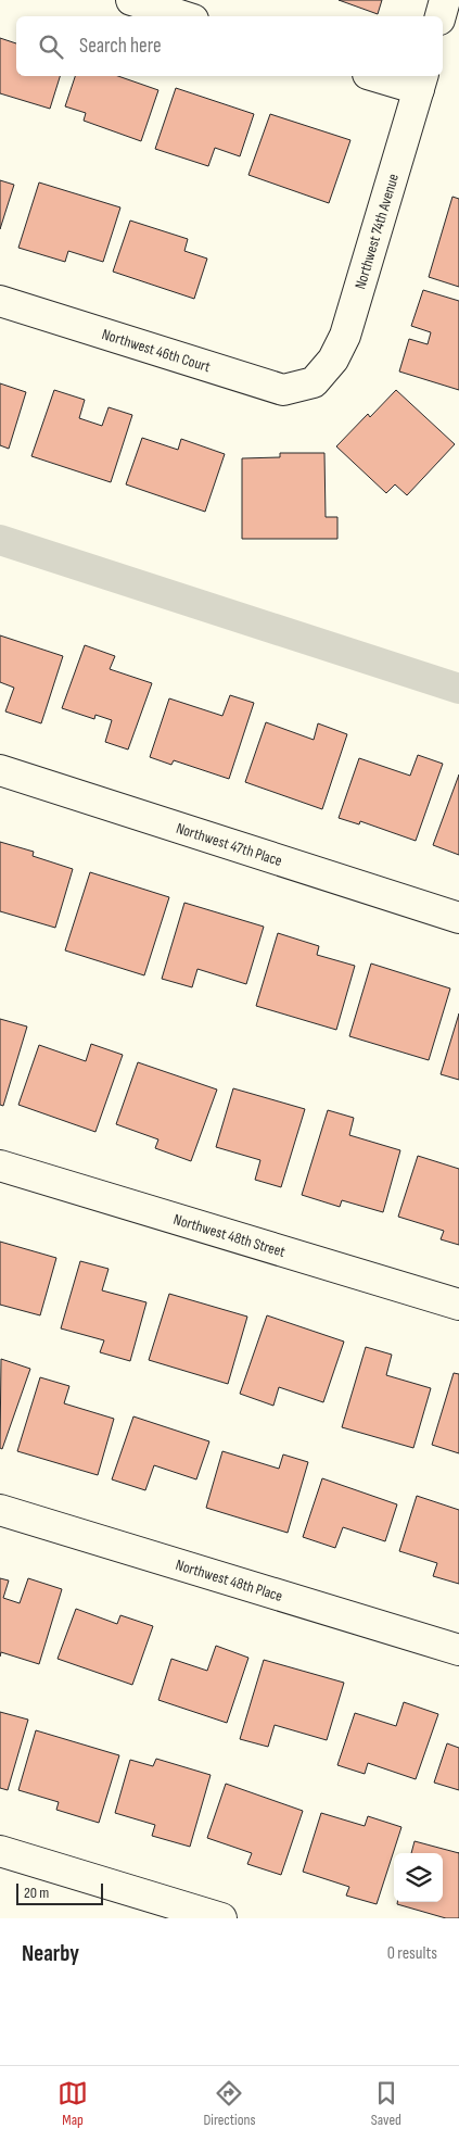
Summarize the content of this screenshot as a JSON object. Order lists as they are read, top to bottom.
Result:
{
  "streets": {
    "street": [
      "Northwest 74th Avenue",
      "Northwest 46th Court",
      "Northwest 47th Place",
      "Northwest 48th Street",
      "Northwest 48th Place"
    ]
  },
  "crossings": [
    ["Northwest 74th Avenue", "Northwest 46th Court"]
  ],
  "scale_bar": "20 m",
  "page": {
    "search": "Search here",
    "scale": "20 m",
    "heading": ["Nearby", "0 results"],
    "nav": ["Map", "Directions", "Saved"]
  }
}
